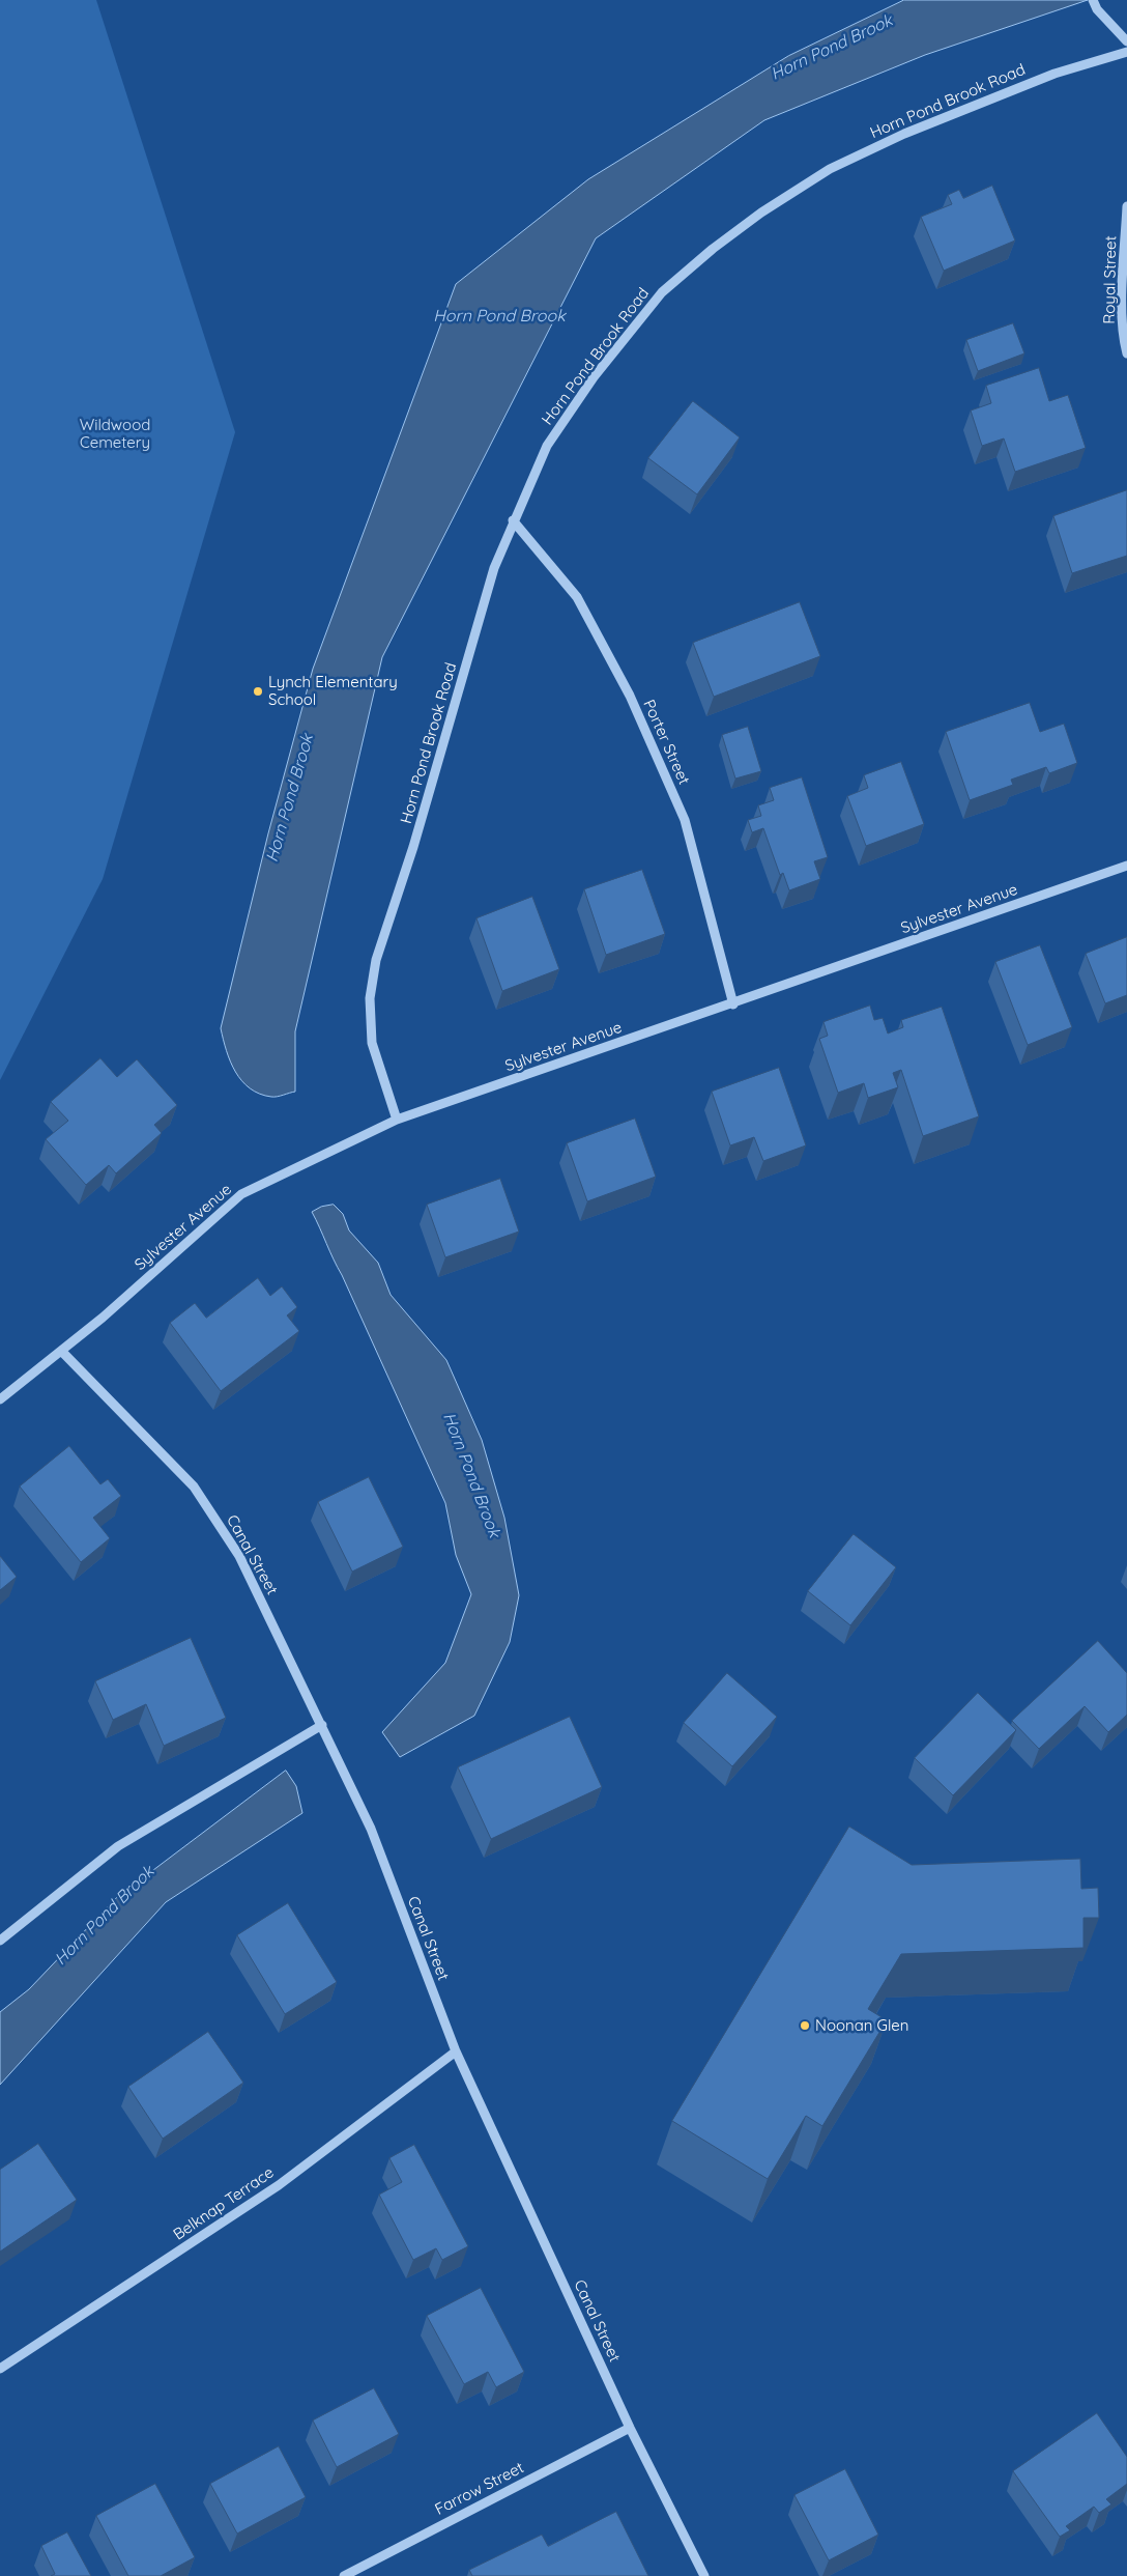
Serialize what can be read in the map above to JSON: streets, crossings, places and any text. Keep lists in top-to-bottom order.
{
  "streets": {
    "street": [
      "Horn Pond Brook Road",
      "Royal Street",
      "Porter Street",
      "Sylvester Avenue",
      "Canal Street",
      "Belknap Terrace",
      "Farrow Street"
    ]
  },
  "crossings": [
    ["Horn Pond Brook Road", "Porter Street"],
    ["Horn Pond Brook Road", "Sylvester Avenue"],
    ["Porter Street", "Sylvester Avenue"],
    ["Sylvester Avenue", "Canal Street"],
    ["Canal Street", "Belknap Terrace"],
    ["Canal Street", "Farrow Street"]
  ],
  "water": ["Horn Pond Brook"],
  "parks": ["Wildwood Cemetery"],
  "places": ["Lynch Elementary School", "Noonan Glen"]
}
